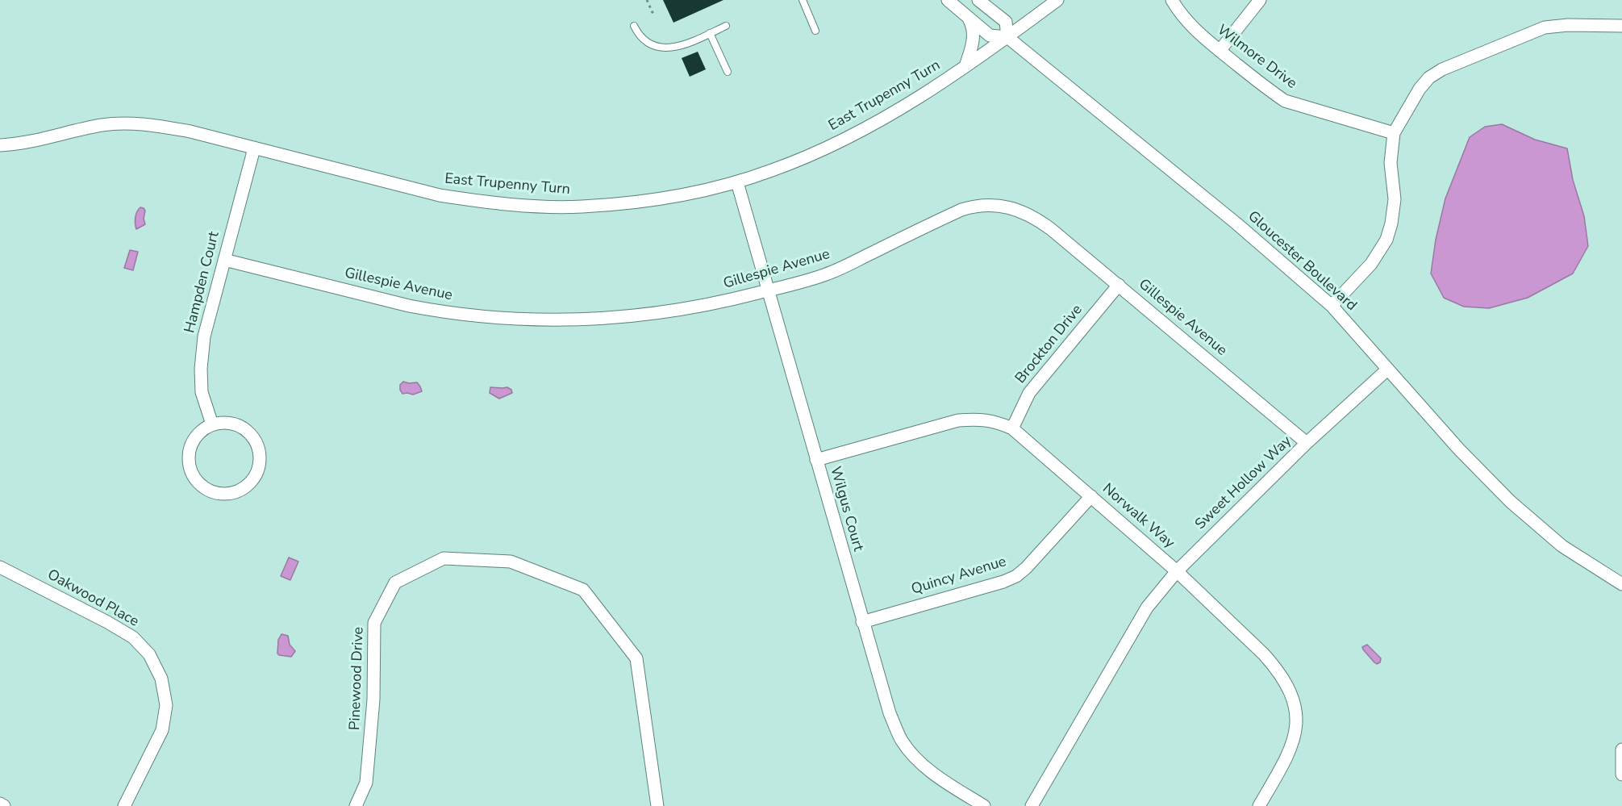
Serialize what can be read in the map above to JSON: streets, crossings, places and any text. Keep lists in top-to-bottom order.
{
  "streets": {
    "street": [
      "Wilmore Drive",
      "East Trupenny Turn",
      "Gloucester Boulevard",
      "Gillespie Avenue",
      "Hampden Court",
      "Brockton Drive",
      "Sweet Hollow Way",
      "Wilgus Court",
      "Norwalk Way",
      "Quincy Avenue",
      "Oakwood Place",
      "Pinewood Drive"
    ]
  },
  "crossings": [
    ["East Trupenny Turn", "Gloucester Boulevard"],
    ["East Trupenny Turn", "Hampden Court"],
    ["East Trupenny Turn", "Wilgus Court"],
    ["Gloucester Boulevard", "Sweet Hollow Way"],
    ["Gillespie Avenue", "Hampden Court"],
    ["Gillespie Avenue", "Brockton Drive"],
    ["Gillespie Avenue", "Sweet Hollow Way"],
    ["Gillespie Avenue", "Wilgus Court"],
    ["Brockton Drive", "Norwalk Way"],
    ["Sweet Hollow Way", "Norwalk Way"],
    ["Wilgus Court", "Norwalk Way"],
    ["Wilgus Court", "Quincy Avenue"],
    ["Norwalk Way", "Quincy Avenue"]
  ]
}
